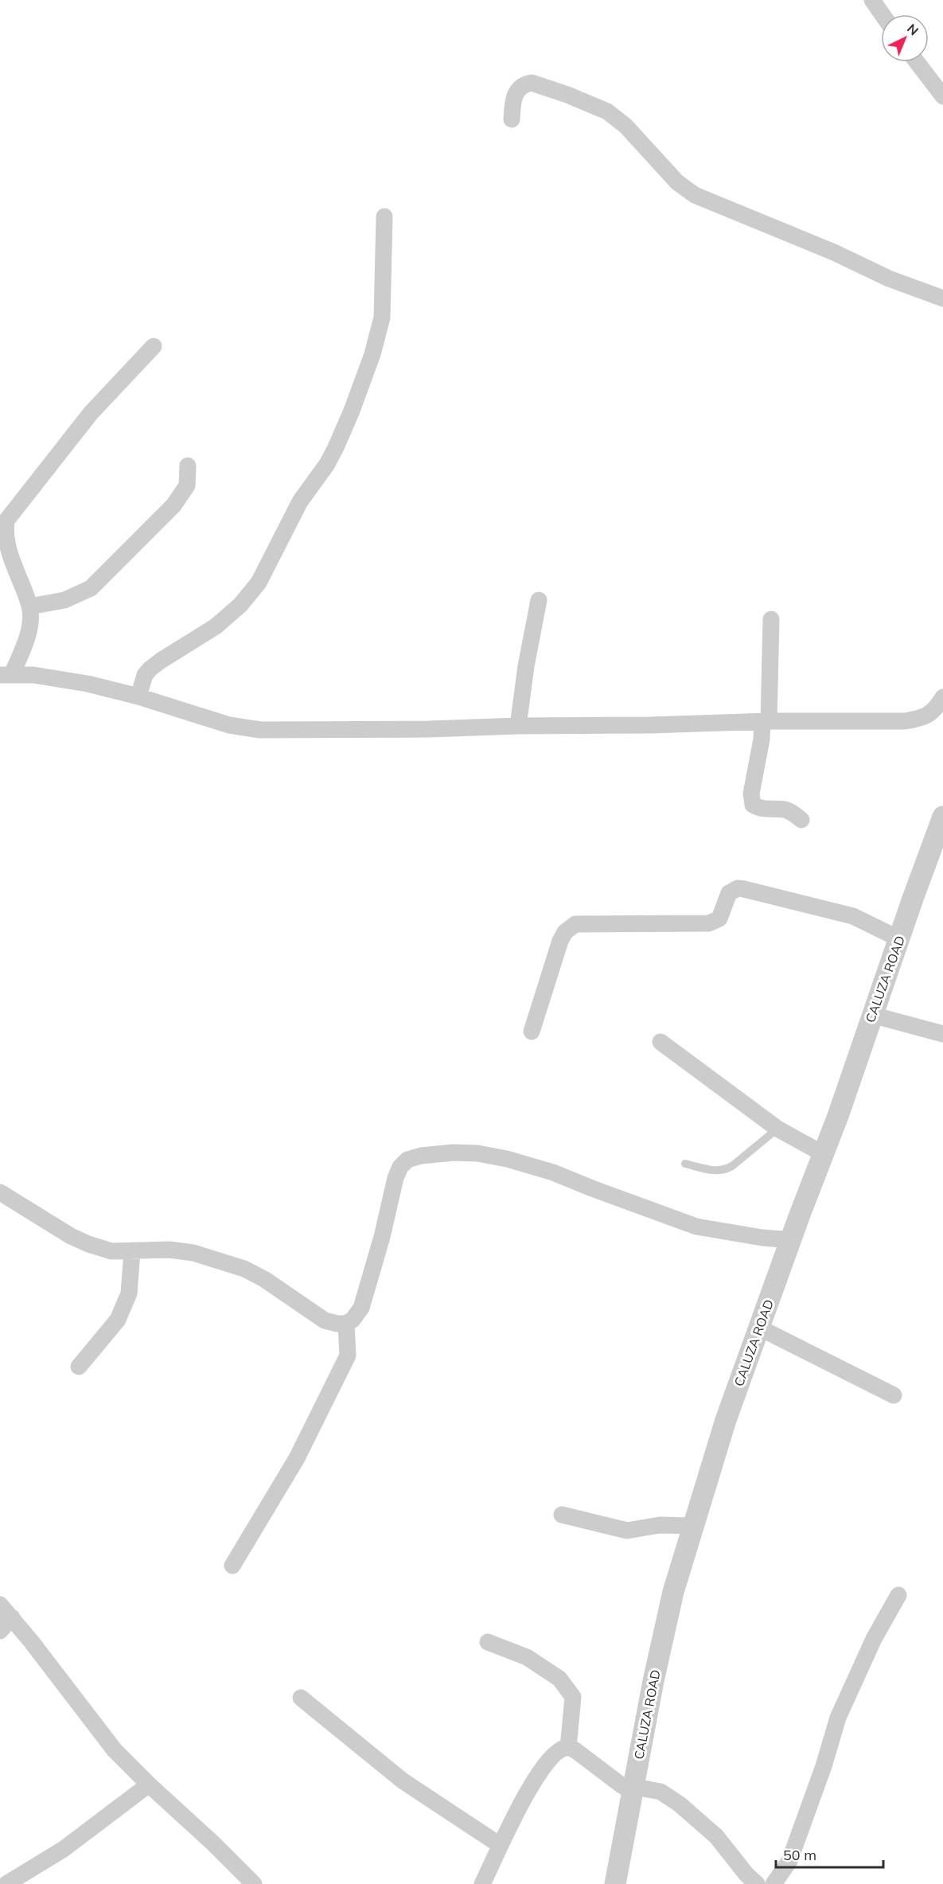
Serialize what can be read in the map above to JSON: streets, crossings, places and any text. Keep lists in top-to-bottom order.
{
  "streets": {
    "street": ["CALUZA ROAD"]
  },
  "scale_bar": "50 m",
  "north": "top right"
}
